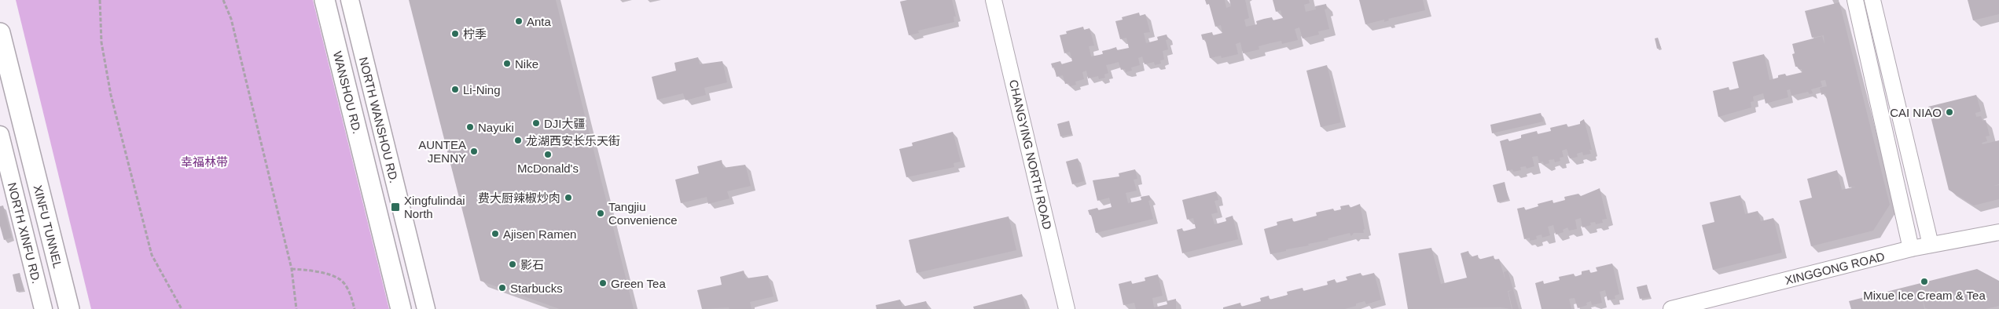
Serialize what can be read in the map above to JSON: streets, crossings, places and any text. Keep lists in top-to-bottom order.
{
  "streets": {
    "main road": [
      "WANSHOU RD.",
      "NORTH WANSHOU RD.",
      "XINFU TUNNEL",
      "NORTH XINFU RD."
    ],
    "street": ["CHANGYING NORTH ROAD", "XINGGONG ROAD"]
  },
  "parks": ["幸福林带"],
  "places": {
    "other": [
      "Anta",
      "柠季",
      "Nike",
      "Li-Ning",
      "CAI NIAO",
      "DJI大疆",
      "Nayuki",
      "龙湖西安长乐天街",
      "AUNTEA JENNY",
      "McDonald's",
      "费大厨辣椒炒肉",
      "Tangjiu Convenience",
      "Ajisen Ramen",
      "影石",
      "Mixue Ice Cream & Tea",
      "Green Tea",
      "Starbucks"
    ],
    "transit": ["Xingfulindai North"]
  }
}
